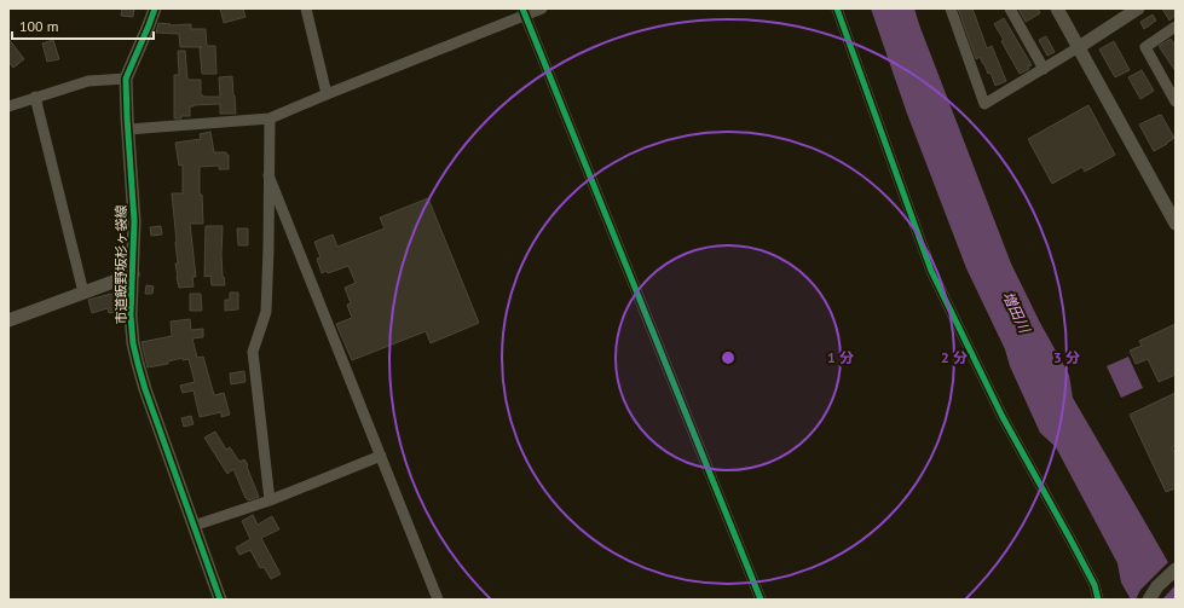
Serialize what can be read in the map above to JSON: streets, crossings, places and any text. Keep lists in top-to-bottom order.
{
  "streets": {
    "street": ["市道飯野坂杉ヶ袋線"]
  },
  "water": ["増田川"],
  "scale_bar": "100 m",
  "rings": ["1 分", "2 分", "3 分"]
}
